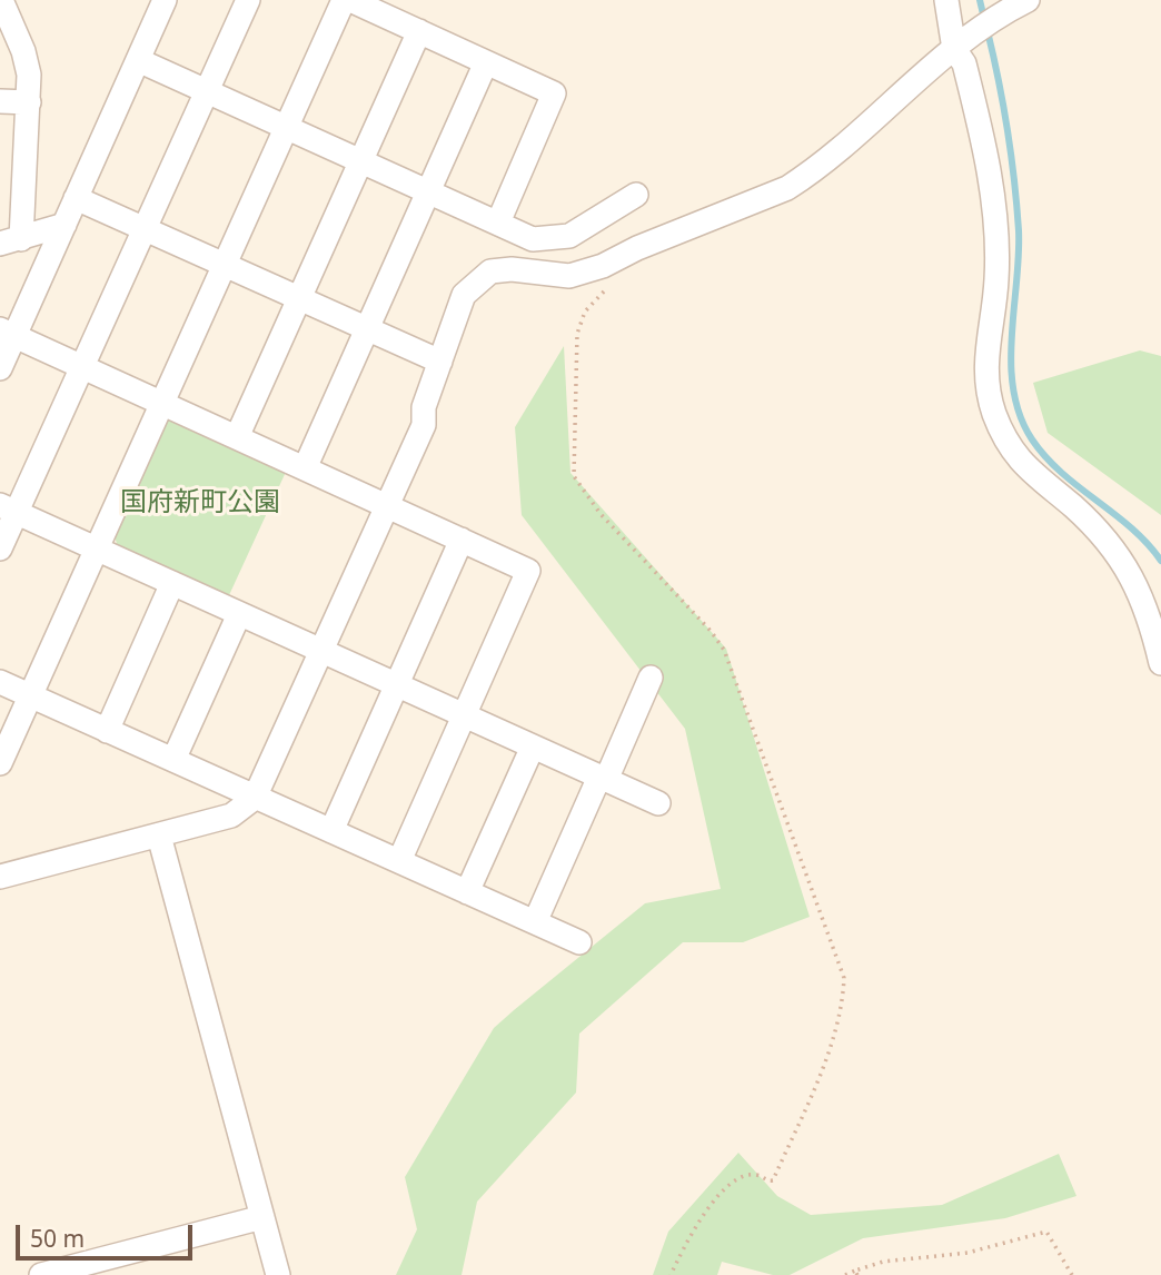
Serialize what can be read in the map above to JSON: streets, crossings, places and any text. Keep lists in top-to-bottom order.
{
  "parks": ["国府新町公園"],
  "scale_bar": "50 m"
}
